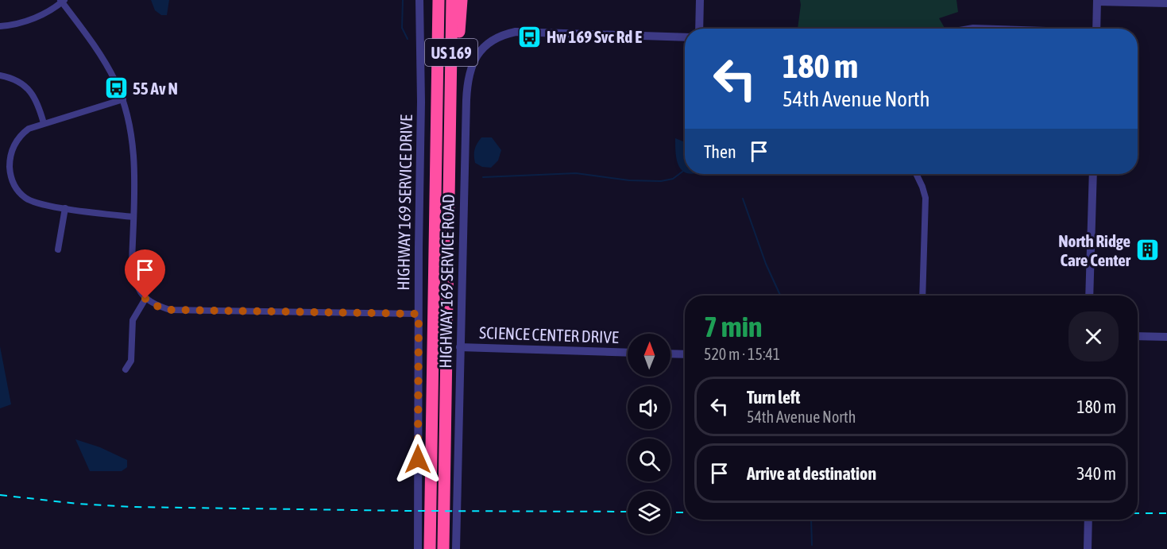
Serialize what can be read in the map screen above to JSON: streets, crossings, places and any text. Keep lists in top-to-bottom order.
{
  "streets": {
    "highway": ["US 169"],
    "street": ["HIGHWAY 169 SERVICE DRIVE", "HIGHWAY 169 SERVICE ROAD", "SCIENCE CENTER DRIVE"]
  },
  "crossings": [
    ["HIGHWAY 169 SERVICE ROAD", "SCIENCE CENTER DRIVE"]
  ],
  "places": {
    "bus stop": ["Hw 169 Svc Rd E", "55 Av N"],
    "building": ["North Ridge Care Center"]
  },
  "north": "top",
  "page": {
    "turn": ["180 m", "54th Avenue North"],
    "then": "Then",
    "heading": ["7 min", "520 m · 15:41"],
    "list": [
      {
        "name": "Turn left",
        "note": "54th Avenue North",
        "value": "180 m"
      },
      {
        "name": "Arrive at destination",
        "value": "340 m"
      }
    ]
  }
}
